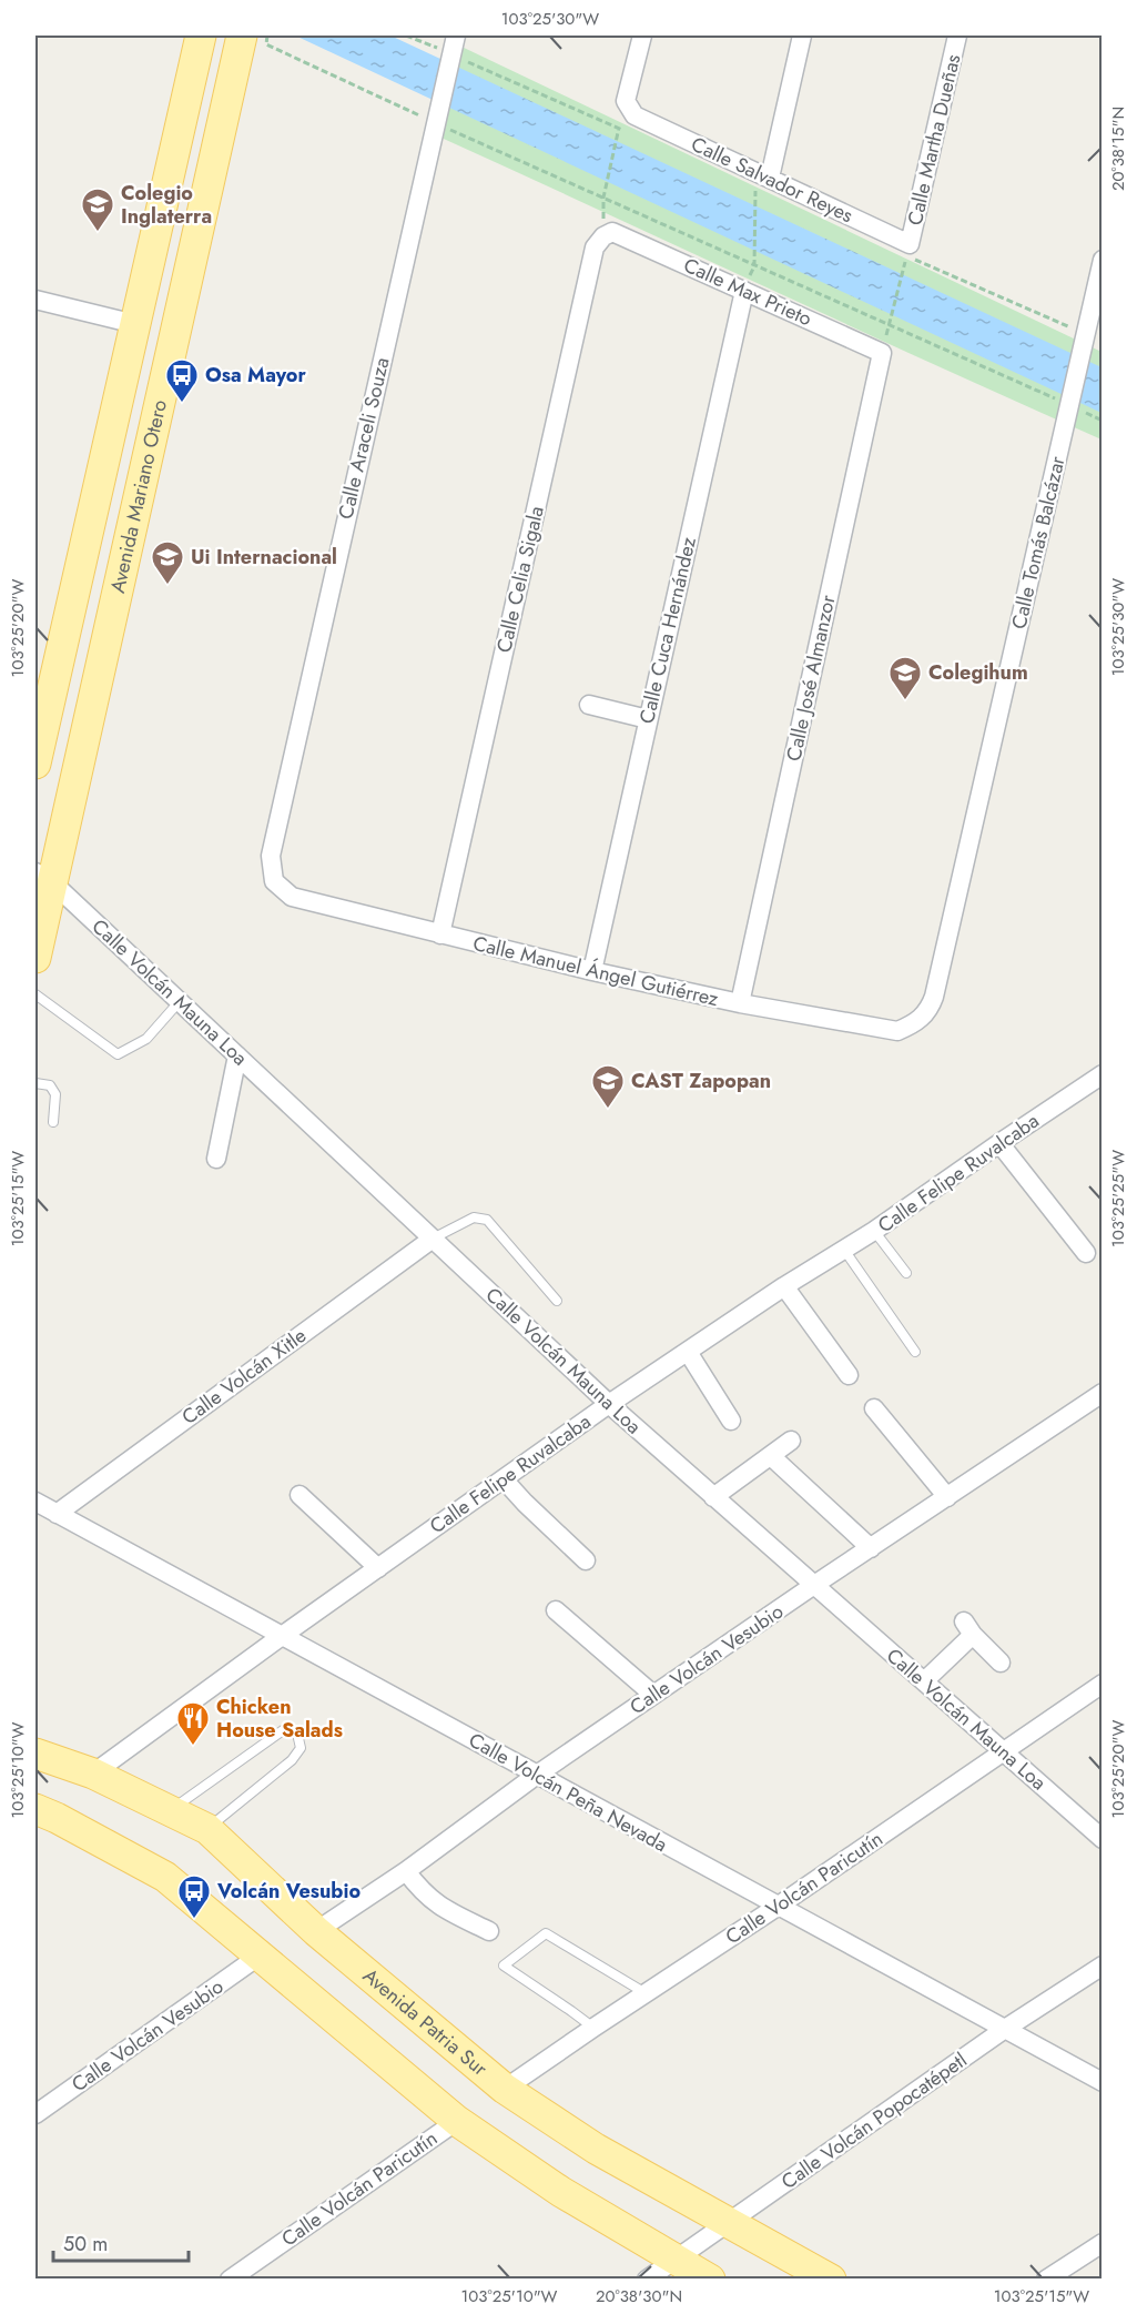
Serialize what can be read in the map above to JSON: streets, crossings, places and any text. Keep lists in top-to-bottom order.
{
  "streets": {
    "main road": ["Avenida Mariano Otero", "Avenida Patria Sur"],
    "street": [
      "Calle Martha Dueñas",
      "Calle Salvador Reyes",
      "Calle Max Prieto",
      "Calle Araceli Souza",
      "Calle Tomás Balcázar",
      "Calle Celia Sigala",
      "Calle Cuca Hernández",
      "Calle José Almanzor",
      "Calle Manuel Ángel Gutiérrez",
      "Calle Volcán Mauna Loa",
      "Calle Felipe Ruvalcaba",
      "Calle Volcán Xitle",
      "Calle Volcán Vesubio",
      "Calle Volcán Peña Nevada",
      "Calle Volcán Paricutín",
      "Calle Volcán Popocatépetl"
    ]
  },
  "crossings": [
    ["Calle Martha Dueñas", "Calle Salvador Reyes"],
    ["Calle Max Prieto", "Calle Celia Sigala"],
    ["Calle Max Prieto", "Calle Cuca Hernández"],
    ["Calle Max Prieto", "Calle José Almanzor"],
    ["Calle Araceli Souza", "Calle Manuel Ángel Gutiérrez"],
    ["Avenida Mariano Otero", "Calle Volcán Mauna Loa"],
    ["Calle Tomás Balcázar", "Calle Manuel Ángel Gutiérrez"],
    ["Calle Celia Sigala", "Calle Manuel Ángel Gutiérrez"],
    ["Calle Cuca Hernández", "Calle Manuel Ángel Gutiérrez"],
    ["Calle José Almanzor", "Calle Manuel Ángel Gutiérrez"],
    ["Calle Volcán Mauna Loa", "Calle Felipe Ruvalcaba"],
    ["Calle Volcán Mauna Loa", "Calle Volcán Xitle"],
    ["Calle Volcán Mauna Loa", "Calle Volcán Vesubio"],
    ["Calle Volcán Mauna Loa", "Calle Volcán Paricutín"],
    ["Calle Felipe Ruvalcaba", "Calle Volcán Peña Nevada"],
    ["Calle Felipe Ruvalcaba", "Avenida Patria Sur"],
    ["Calle Volcán Xitle", "Calle Volcán Peña Nevada"],
    ["Calle Volcán Vesubio", "Calle Volcán Peña Nevada"],
    ["Calle Volcán Vesubio", "Avenida Patria Sur"],
    ["Calle Volcán Peña Nevada", "Calle Volcán Paricutín"],
    ["Calle Volcán Peña Nevada", "Calle Volcán Popocatépetl"],
    ["Calle Volcán Paricutín", "Avenida Patria Sur"],
    ["Avenida Patria Sur", "Calle Volcán Popocatépetl"]
  ],
  "places": {
    "school or university": [
      "Colegio Inglaterra",
      "Ui Internacional",
      "Colegihum",
      "CAST Zapopan"
    ],
    "bus stop": ["Osa Mayor", "Volcán Vesubio"],
    "restaurant": ["Chicken House Salads"]
  },
  "scale_bar": "50 m",
  "coordinates": [
    "103°25'30\"W",
    "20°38'15\"N",
    "103°25'20\"W",
    "103°25'25\"W",
    "103°25'15\"W",
    "103°25'10\"W",
    "20°38'30\"N"
  ]
}
